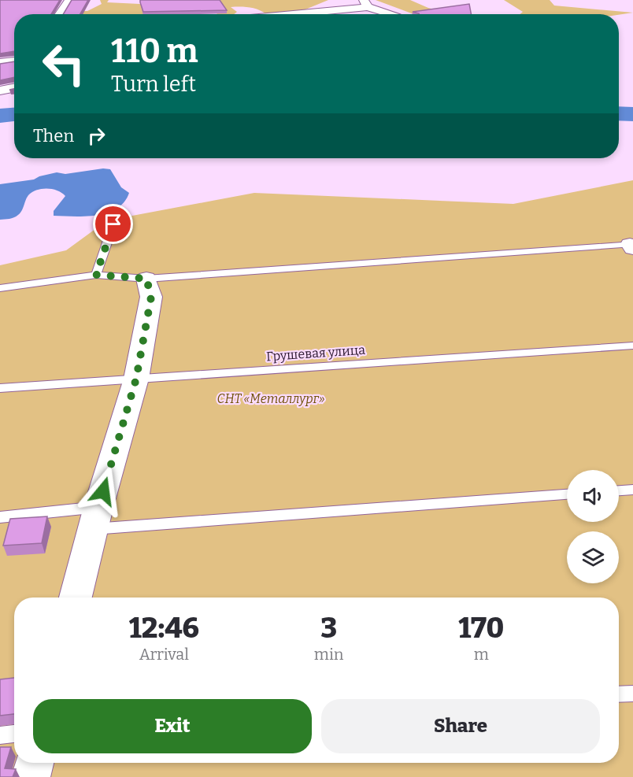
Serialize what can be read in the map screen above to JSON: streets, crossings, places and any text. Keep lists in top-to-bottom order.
{
  "streets": {
    "lane": ["Грушевая улица"]
  },
  "parks": ["СНТ «Металлург»"],
  "page": {
    "turn": ["110 m", "Turn left"],
    "then": "Then",
    "eta": [
      "12:46",
      "Arrival",
      "3",
      "min",
      "170",
      "m"
    ],
    "buttons": ["Exit", "Share"]
  }
}
